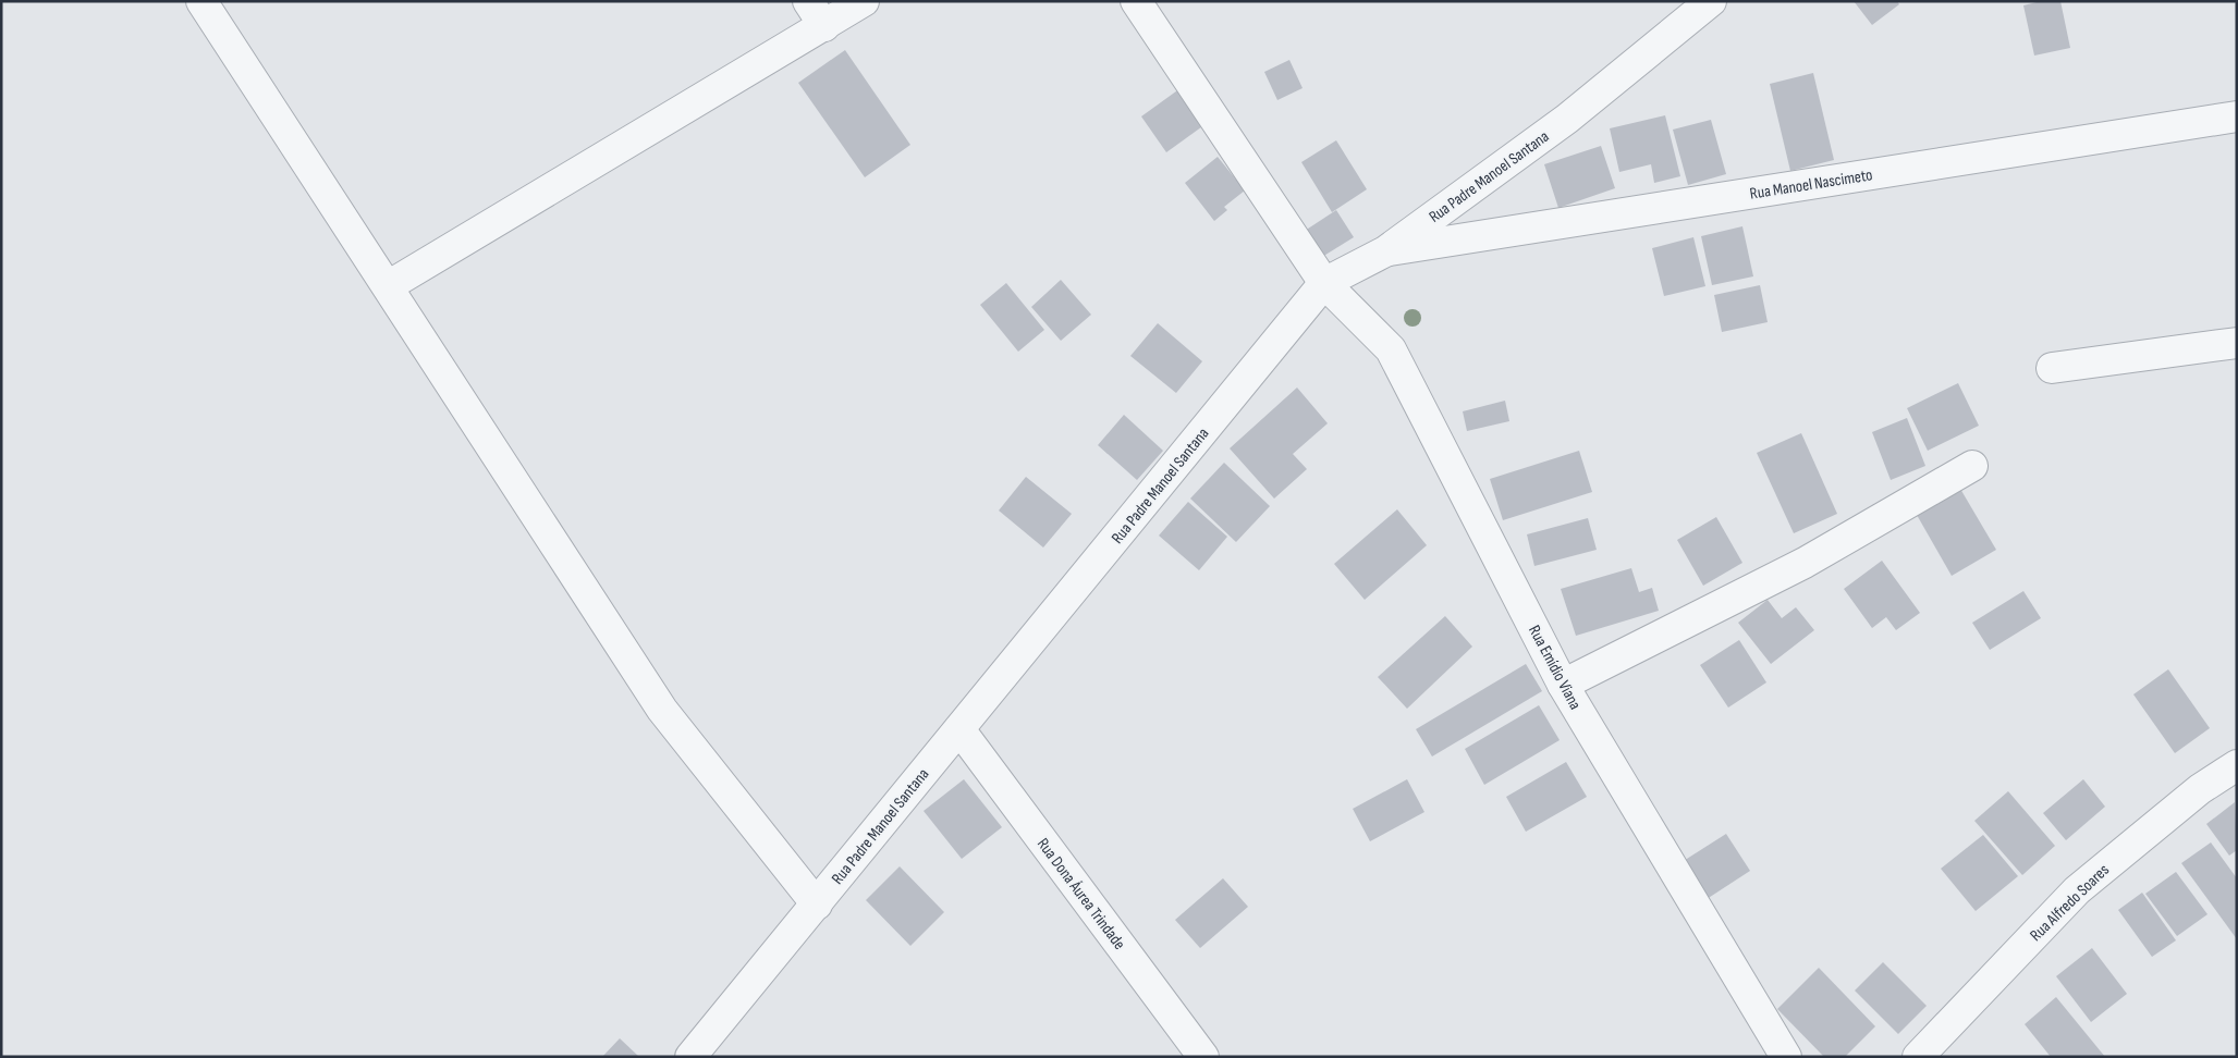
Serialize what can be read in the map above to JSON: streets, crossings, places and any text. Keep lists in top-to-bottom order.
{
  "streets": {
    "street": [
      "Rua Padre Manoel Santana",
      "Rua Manoel Nascimeto",
      "Rua Emídio Viana",
      "Rua Dona Áurea Trindade",
      "Rua Alfredo Soares"
    ]
  },
  "crossings": [
    ["Rua Padre Manoel Santana", "Rua Manoel Nascimeto"],
    ["Rua Padre Manoel Santana", "Rua Emídio Viana"],
    ["Rua Padre Manoel Santana", "Rua Dona Áurea Trindade"]
  ]
}
